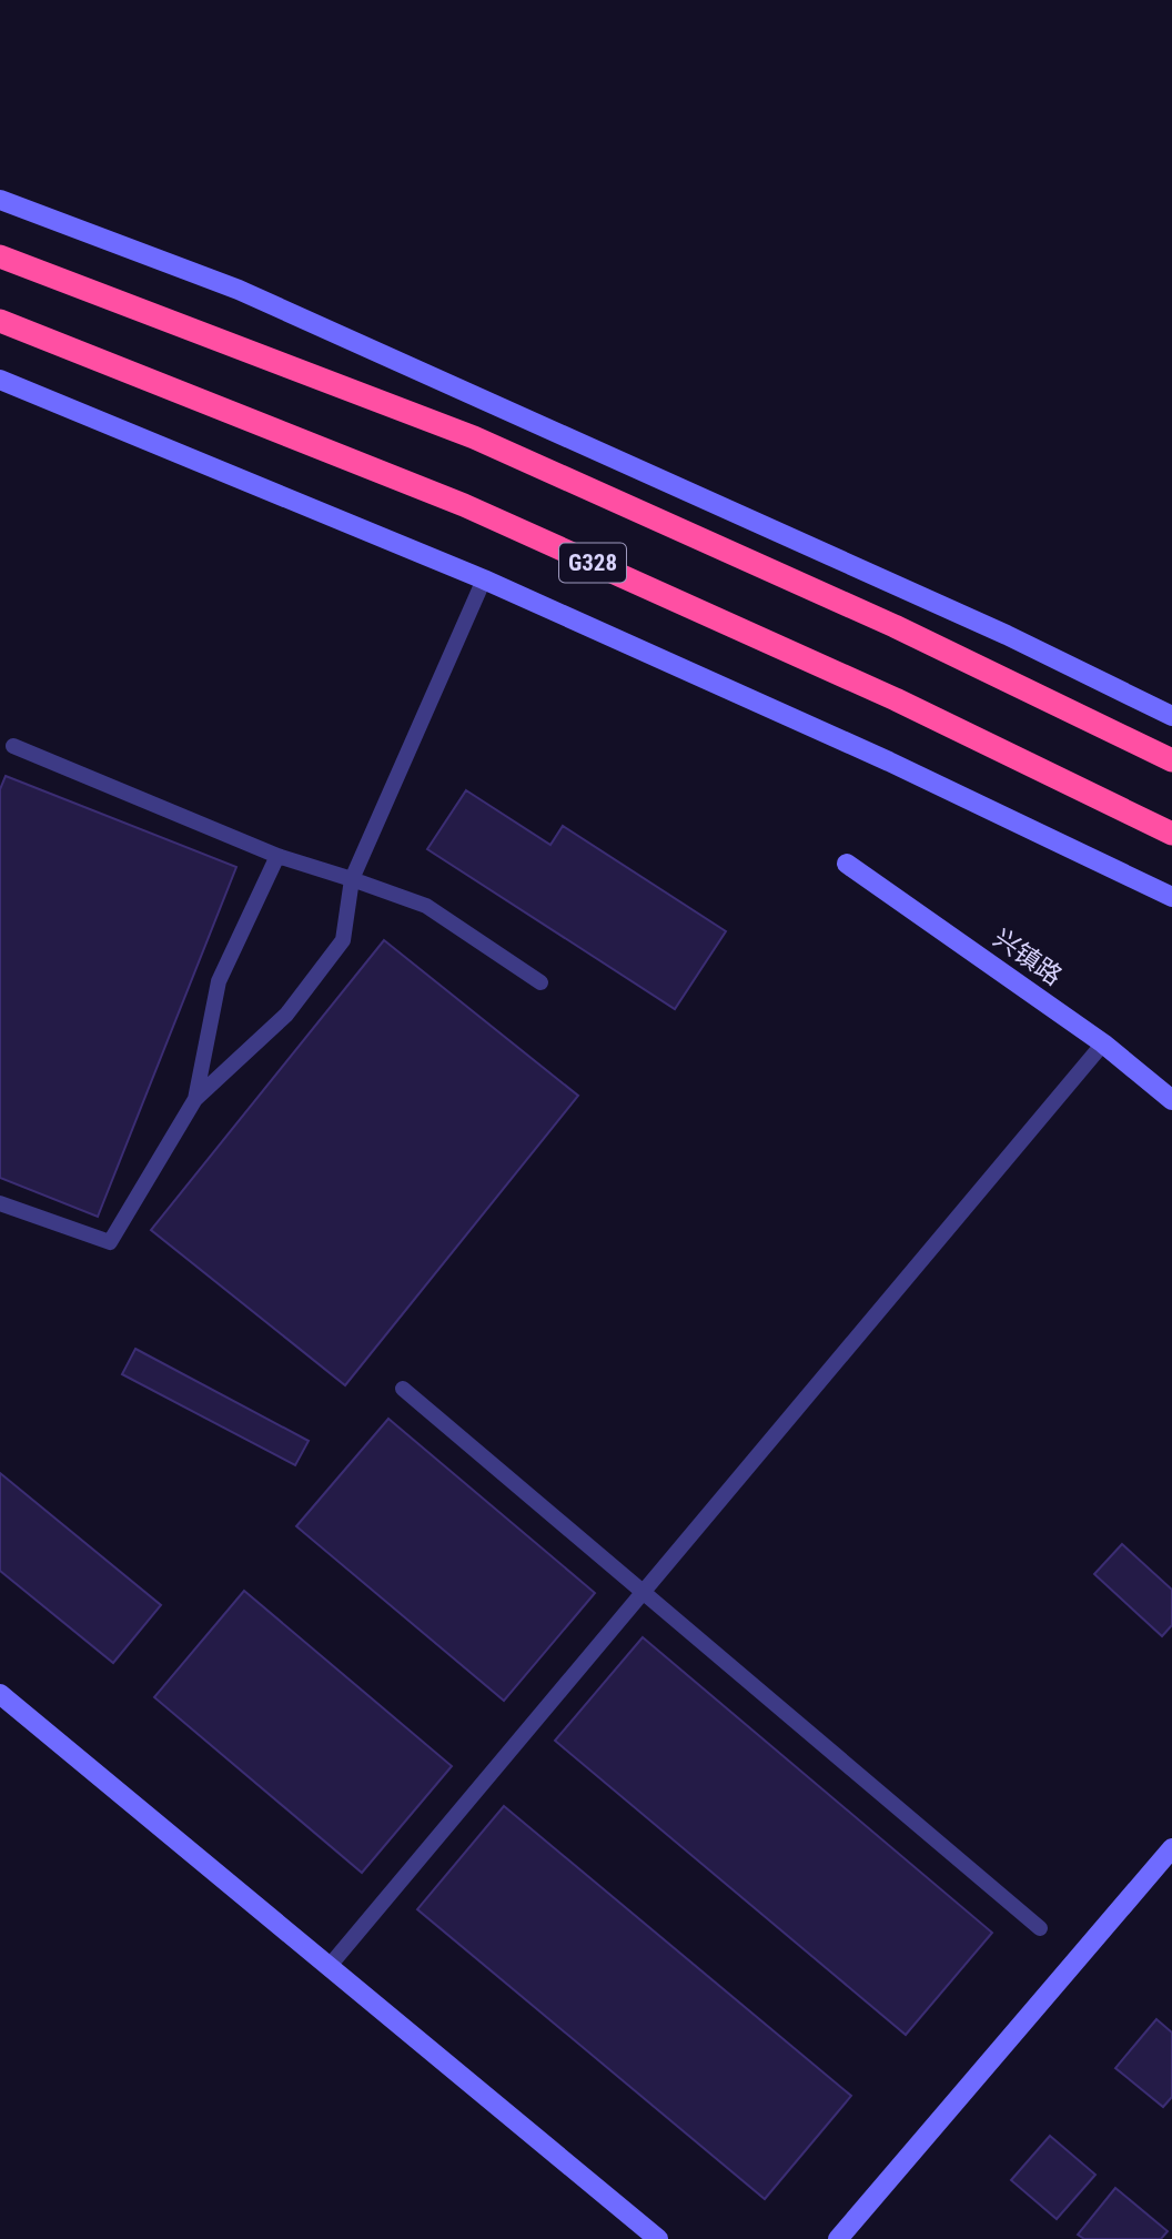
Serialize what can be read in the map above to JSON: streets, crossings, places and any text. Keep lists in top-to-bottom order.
{
  "streets": {
    "highway": ["G328"],
    "street": ["兴镇路"]
  }
}
